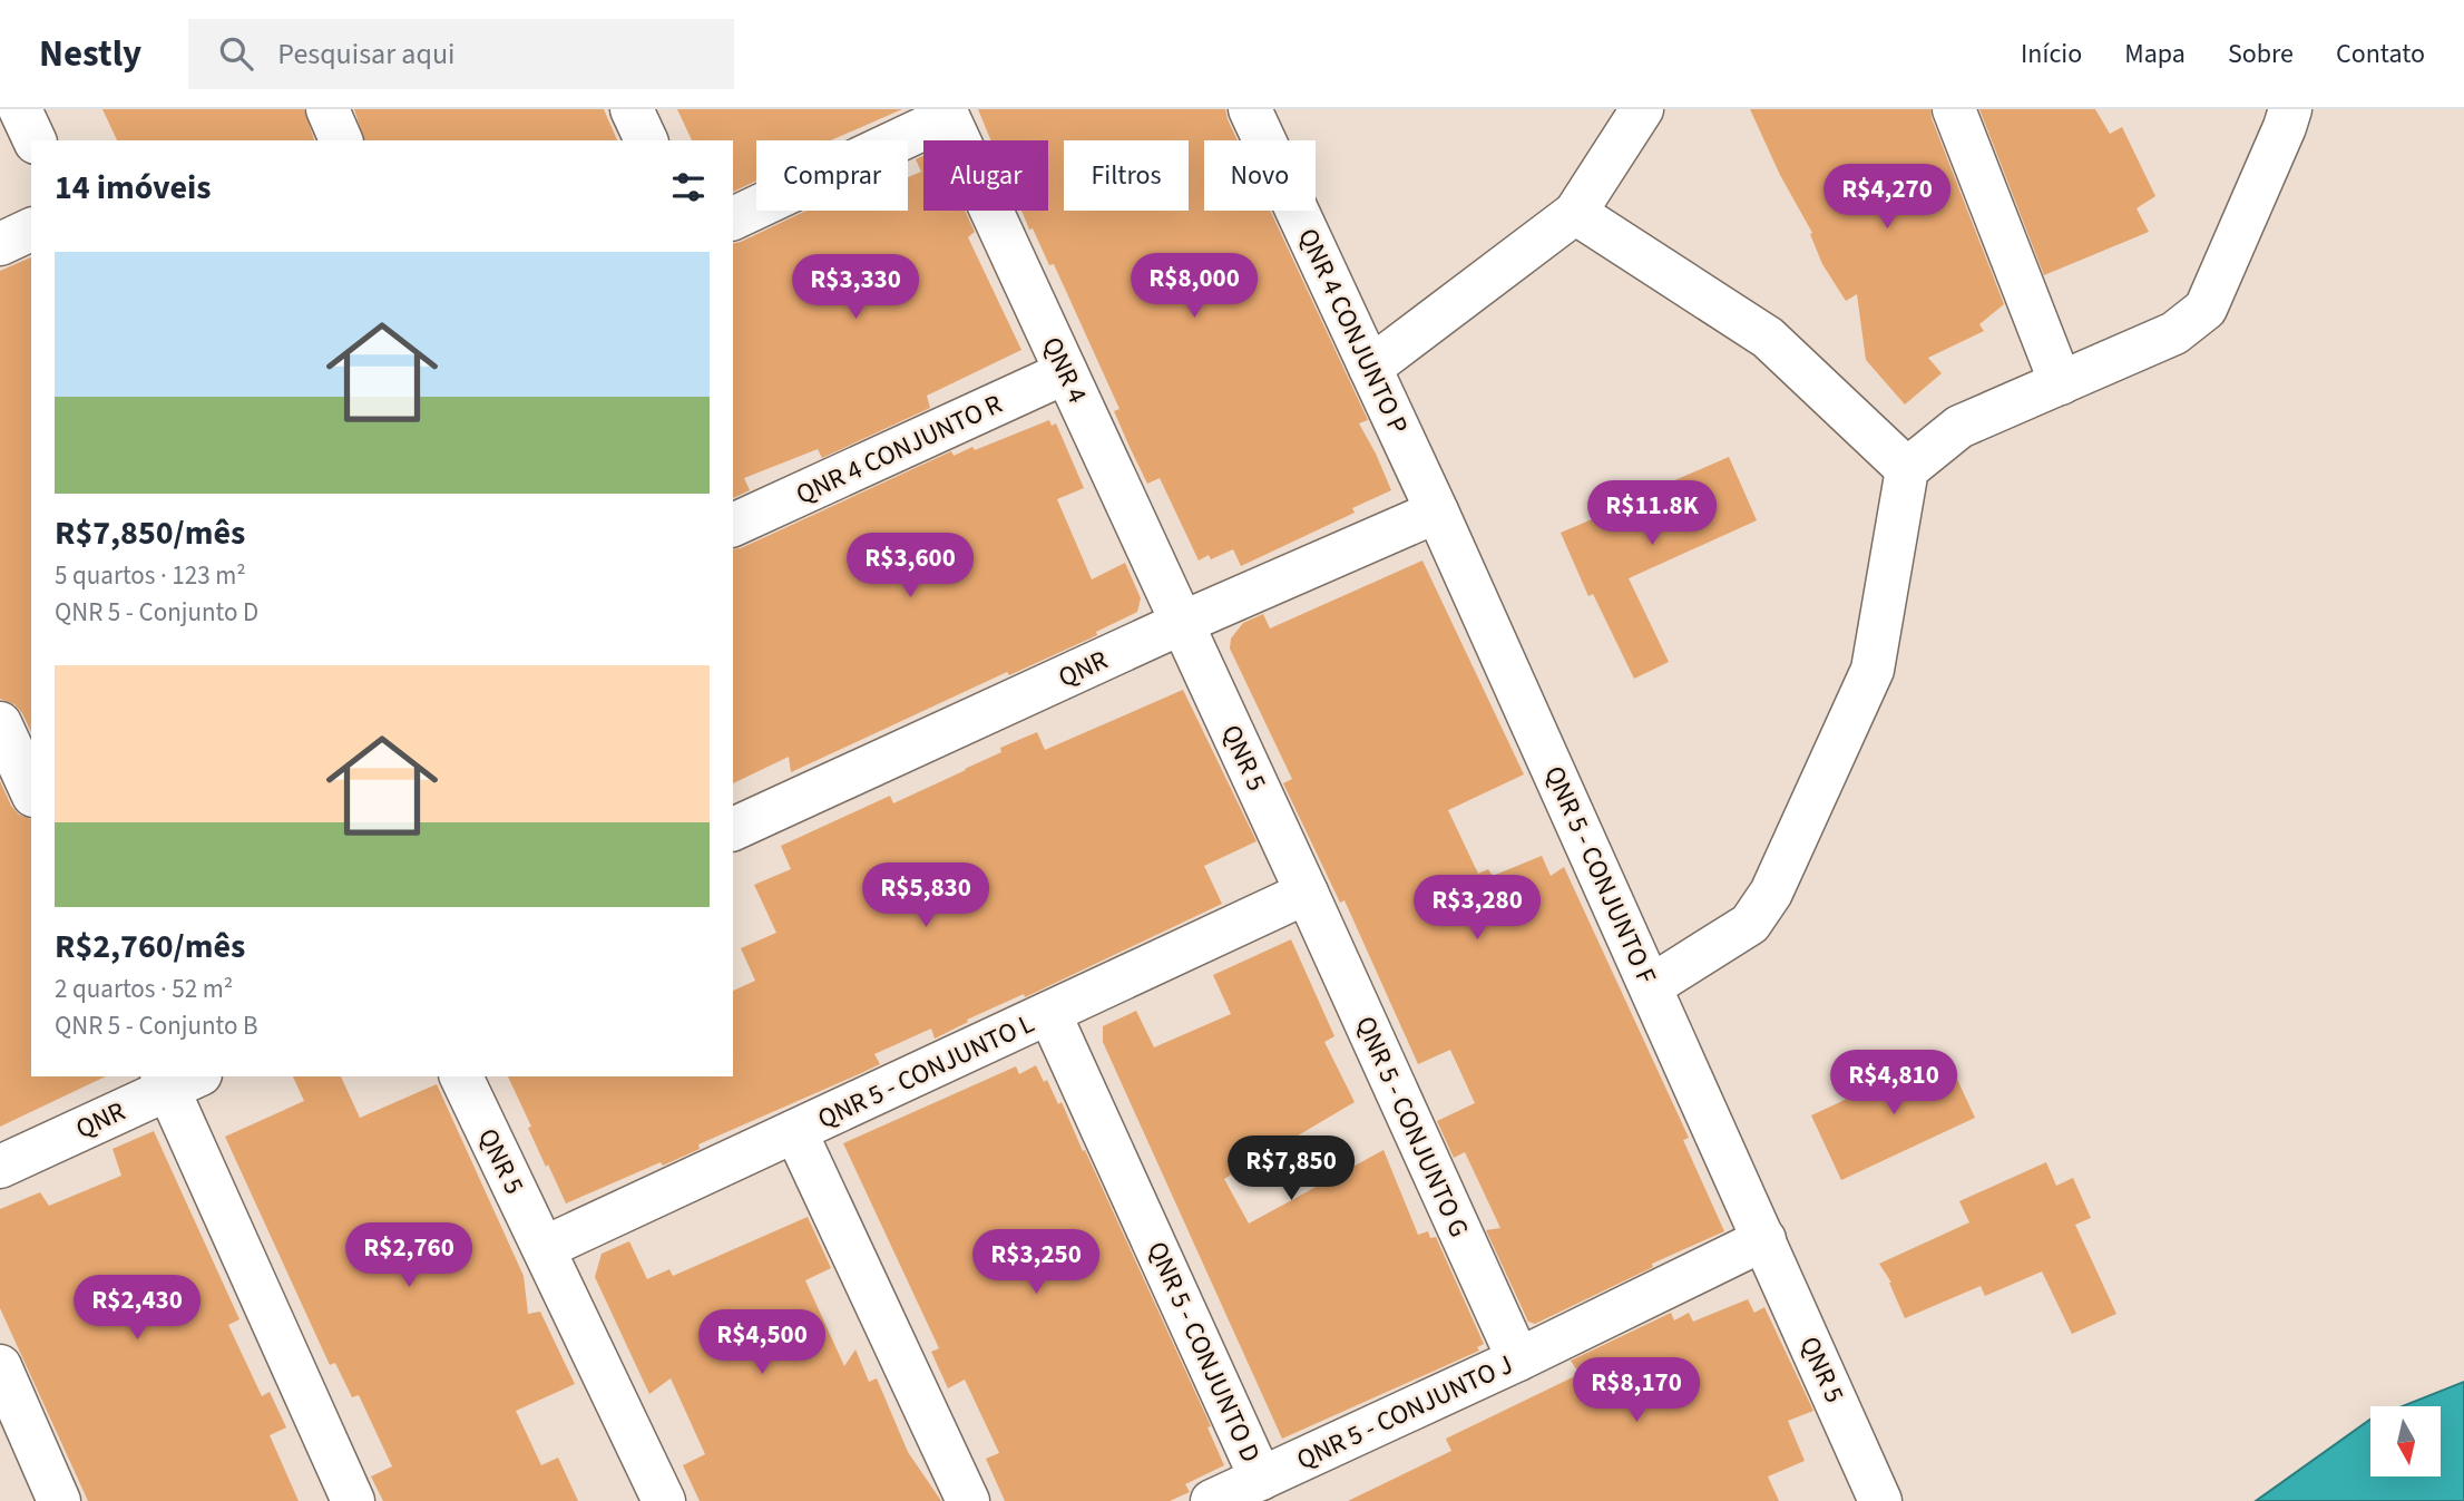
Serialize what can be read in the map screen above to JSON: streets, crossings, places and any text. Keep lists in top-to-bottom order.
{
  "streets": {
    "street": [
      "QNR 4 CONJUNTO P",
      "QNR 4",
      "QNR 4 CONJUNTO R",
      "QNR",
      "QNR 5",
      "QNR 5 - CONJUNTO F",
      "QNR 5 - CONJUNTO L",
      "QNR 5 - CONJUNTO G",
      "QNR 5 - CONJUNTO D",
      "QNR 5 - CONJUNTO J"
    ]
  },
  "crossings": [
    ["QNR 4 CONJUNTO P", "QNR"],
    ["QNR 4 CONJUNTO P", "QNR 5 - CONJUNTO F"],
    ["QNR 4", "QNR 4 CONJUNTO R"],
    ["QNR 4", "QNR"],
    ["QNR 4", "QNR 5"],
    ["QNR", "QNR 5"],
    ["QNR", "QNR 5 - CONJUNTO F"],
    ["QNR 5", "QNR 5 - CONJUNTO F"],
    ["QNR 5", "QNR 5 - CONJUNTO L"],
    ["QNR 5", "QNR 5 - CONJUNTO G"],
    ["QNR 5", "QNR 5 - CONJUNTO J"],
    ["QNR 5 - CONJUNTO F", "QNR 5 - CONJUNTO J"],
    ["QNR 5 - CONJUNTO L", "QNR 5 - CONJUNTO G"],
    ["QNR 5 - CONJUNTO L", "QNR 5 - CONJUNTO D"],
    ["QNR 5 - CONJUNTO G", "QNR 5 - CONJUNTO J"],
    ["QNR 5 - CONJUNTO D", "QNR 5 - CONJUNTO J"]
  ],
  "north": "bottom",
  "page": {
    "header": "Nestly",
    "search": "Pesquisar aqui",
    "nav": [
      "Início",
      "Mapa",
      "Sobre",
      "Contato"
    ],
    "chip": [
      "Comprar",
      "Alugar",
      "Filtros",
      "Novo"
    ],
    "heading": "14 imóveis",
    "price": [
      "R$4,270",
      "R$8,000",
      "R$3,330",
      "R$11.8K",
      "R$3,600",
      "R$5,830",
      "R$3,280",
      "R$4,810",
      "R$7,850",
      "R$2,760",
      "R$3,250",
      "R$2,430",
      "R$4,500",
      "R$8,170"
    ],
    "list": [
      {
        "name": "R$7,850/mês",
        "note": "5 quartos · 123 m² · QNR 5 - Conjunto D"
      },
      {
        "name": "R$2,760/mês",
        "note": "2 quartos · 52 m² · QNR 5 - Conjunto B"
      }
    ]
  }
}
